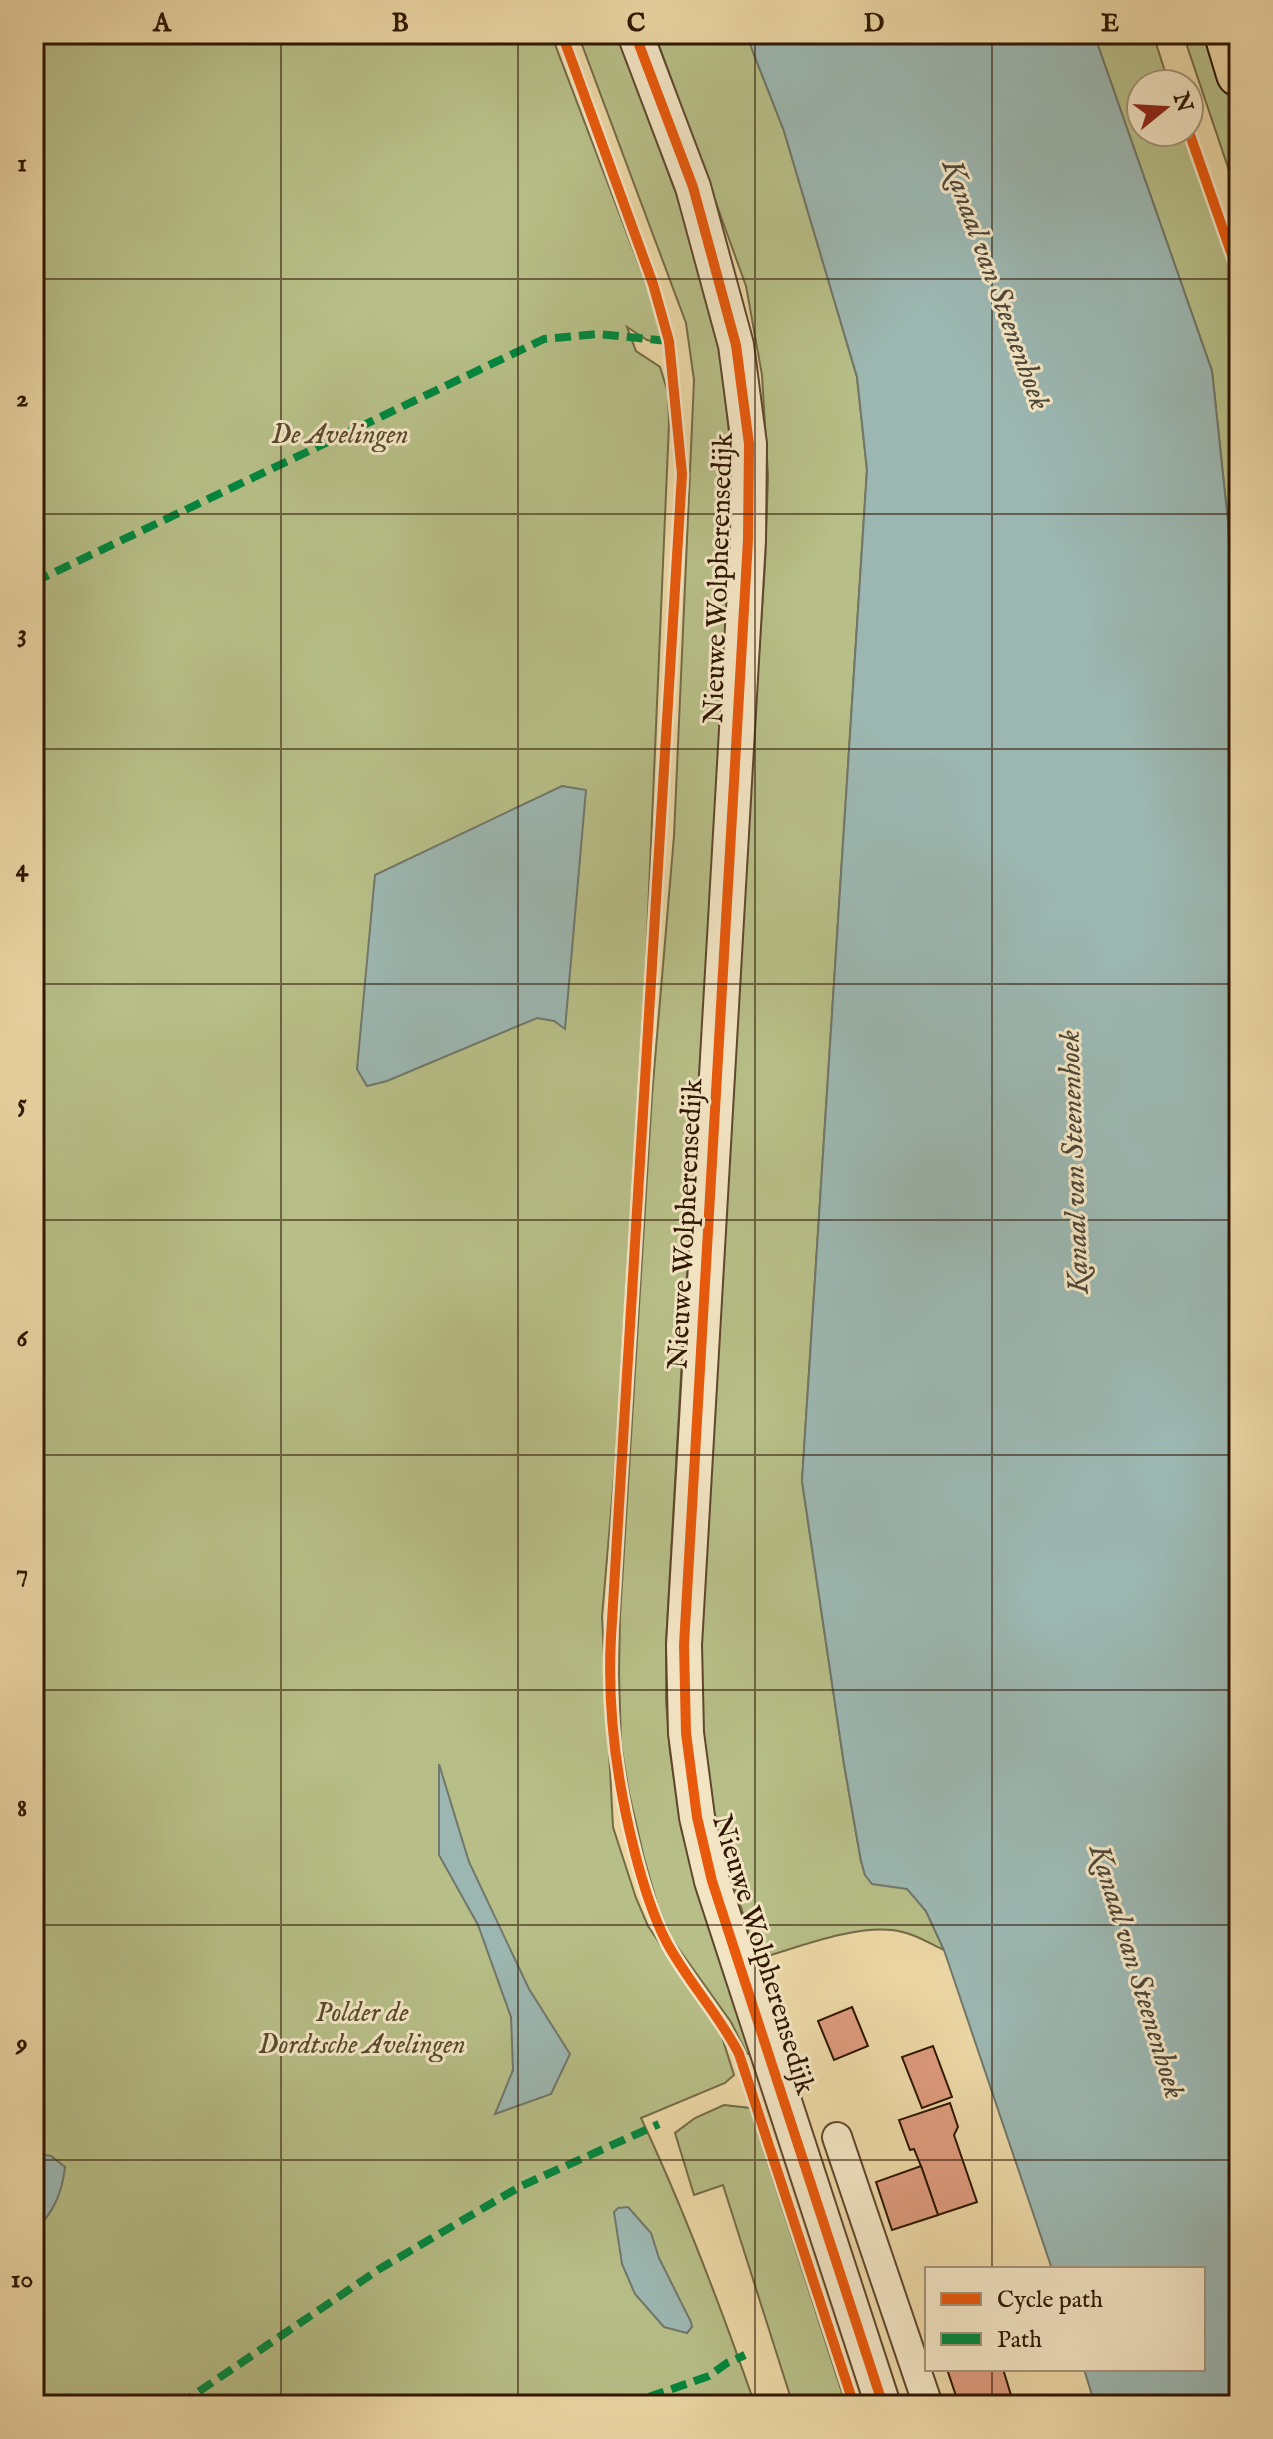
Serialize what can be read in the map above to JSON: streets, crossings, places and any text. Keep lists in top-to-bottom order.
{
  "streets": {
    "street": ["Nieuwe Wolpherensedijk"]
  },
  "water": ["Kanaal van Steenenhoek"],
  "parks": ["De Avelingen", "Polder de Dordtsche Avelingen"],
  "legend": ["Cycle path", "Path"],
  "north": "right",
  "grid": {
    "columns": [
      "A",
      "B",
      "C",
      "D",
      "E"
    ],
    "rows": [
      "1",
      "2",
      "3",
      "4",
      "5",
      "6",
      "7",
      "8",
      "9",
      "10"
    ]
  }
}
